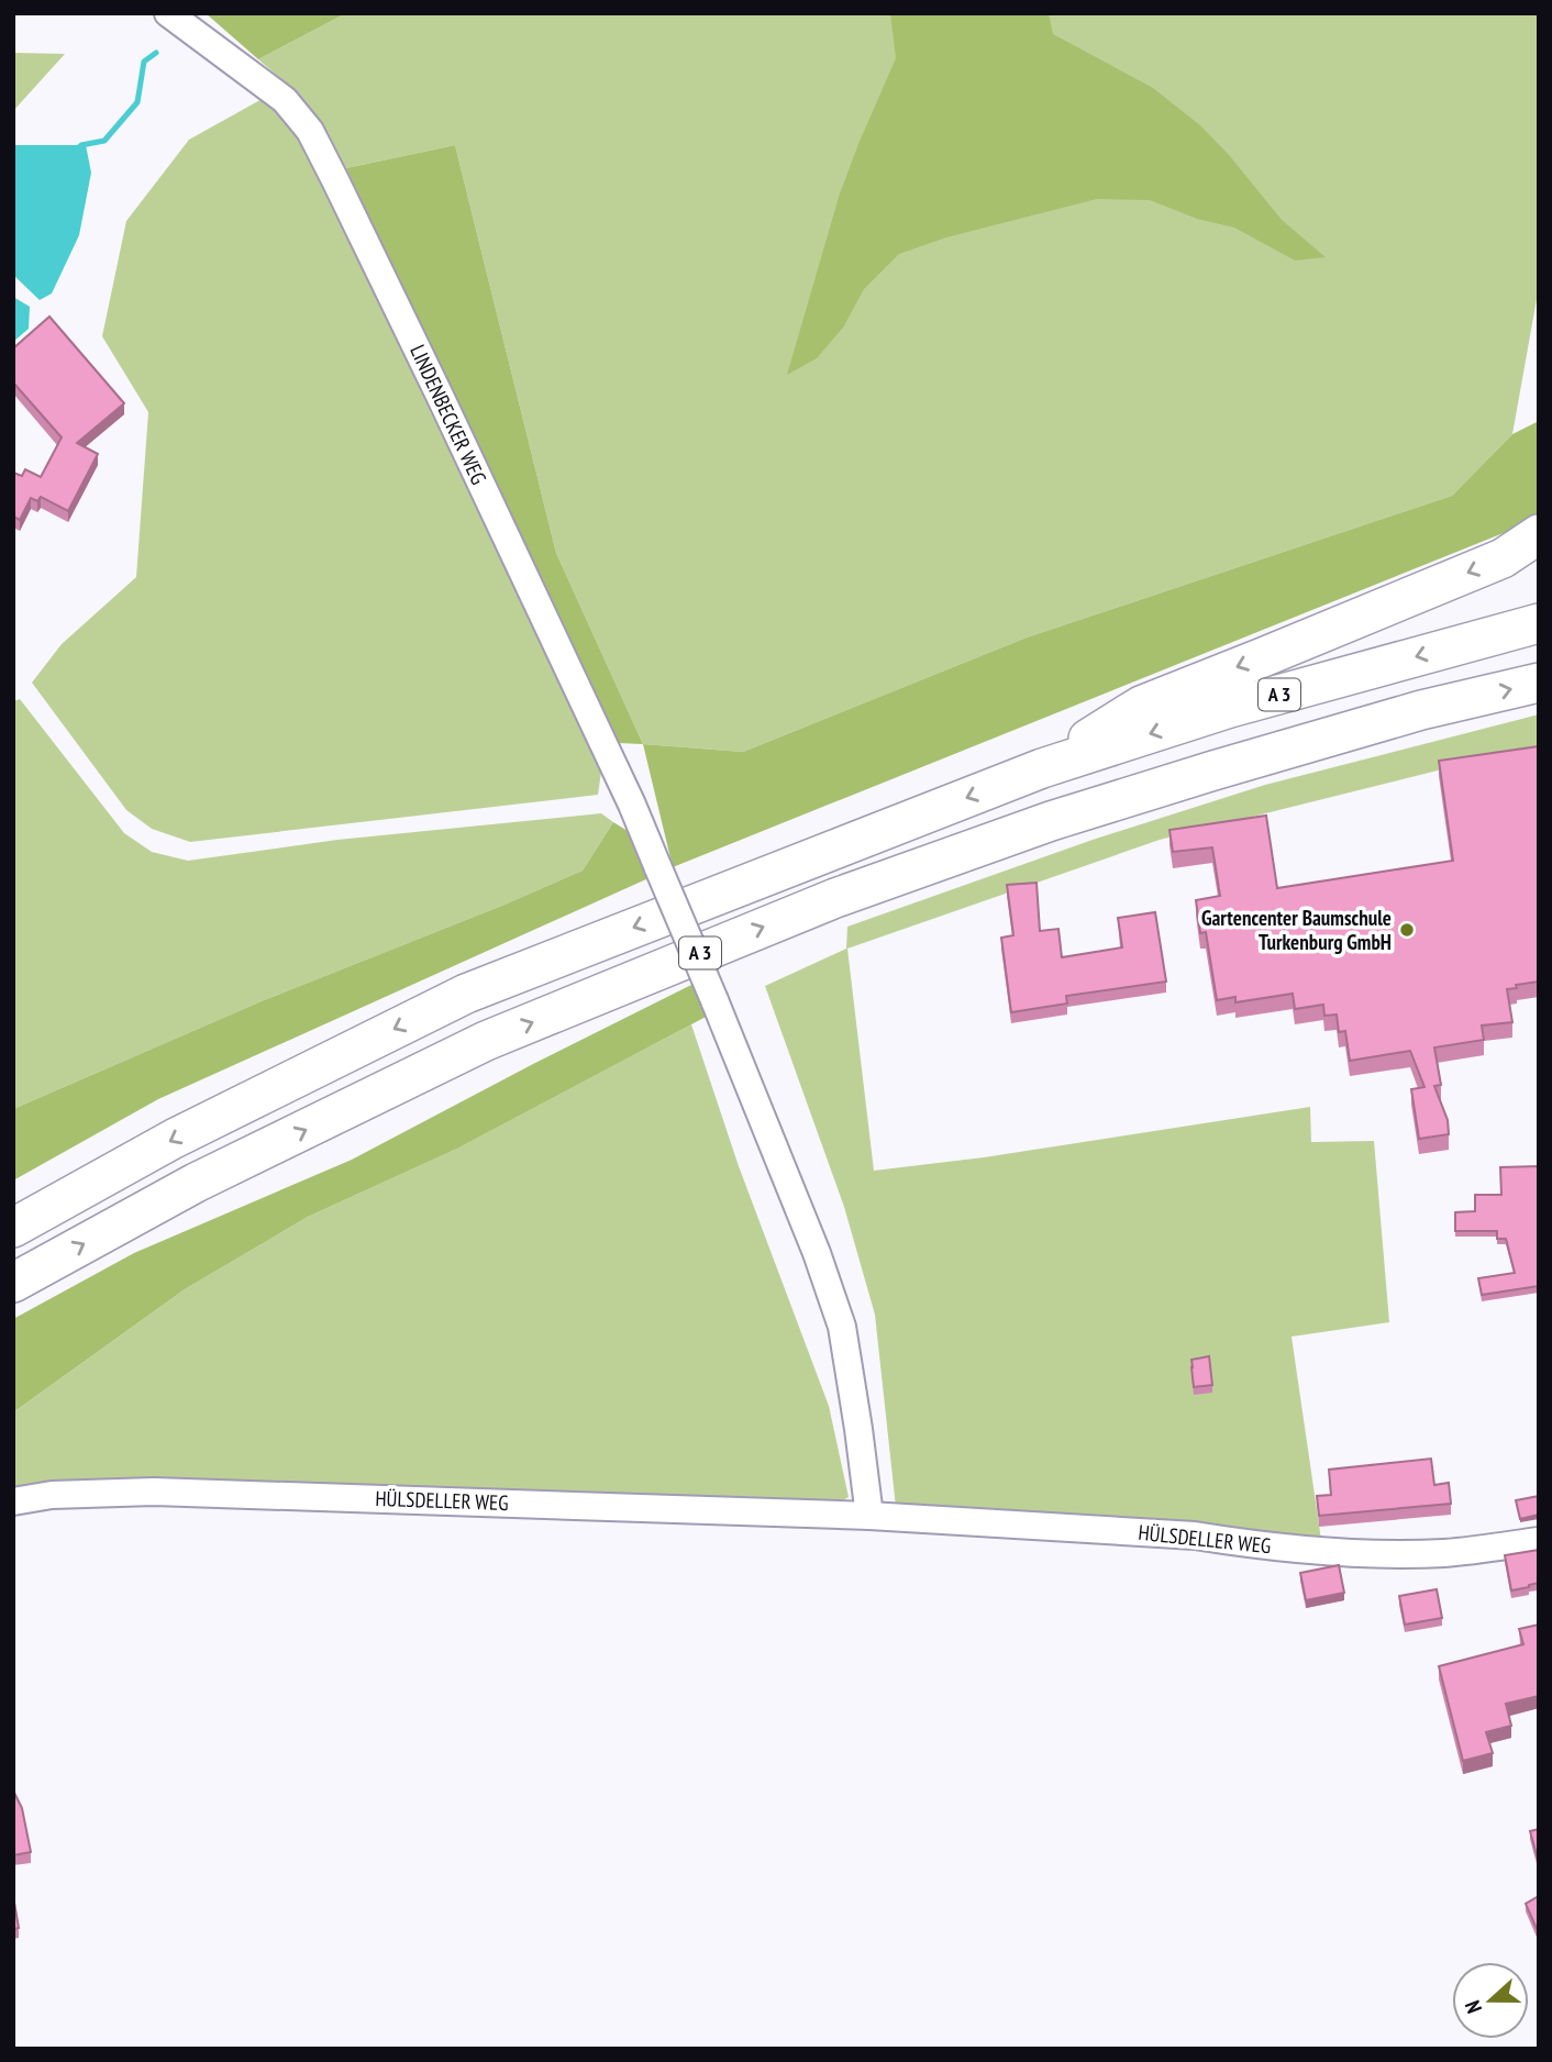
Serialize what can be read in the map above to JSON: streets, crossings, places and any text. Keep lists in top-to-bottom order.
{
  "streets": {
    "highway": ["A 3"],
    "street": ["LINDENBECKER WEG", "HÜLSDELLER WEG"]
  },
  "crossings": [
    ["LINDENBECKER WEG", "HÜLSDELLER WEG"]
  ],
  "places": ["Gartencenter Baumschule Turkenburg GmbH"],
  "north": "left"
}
